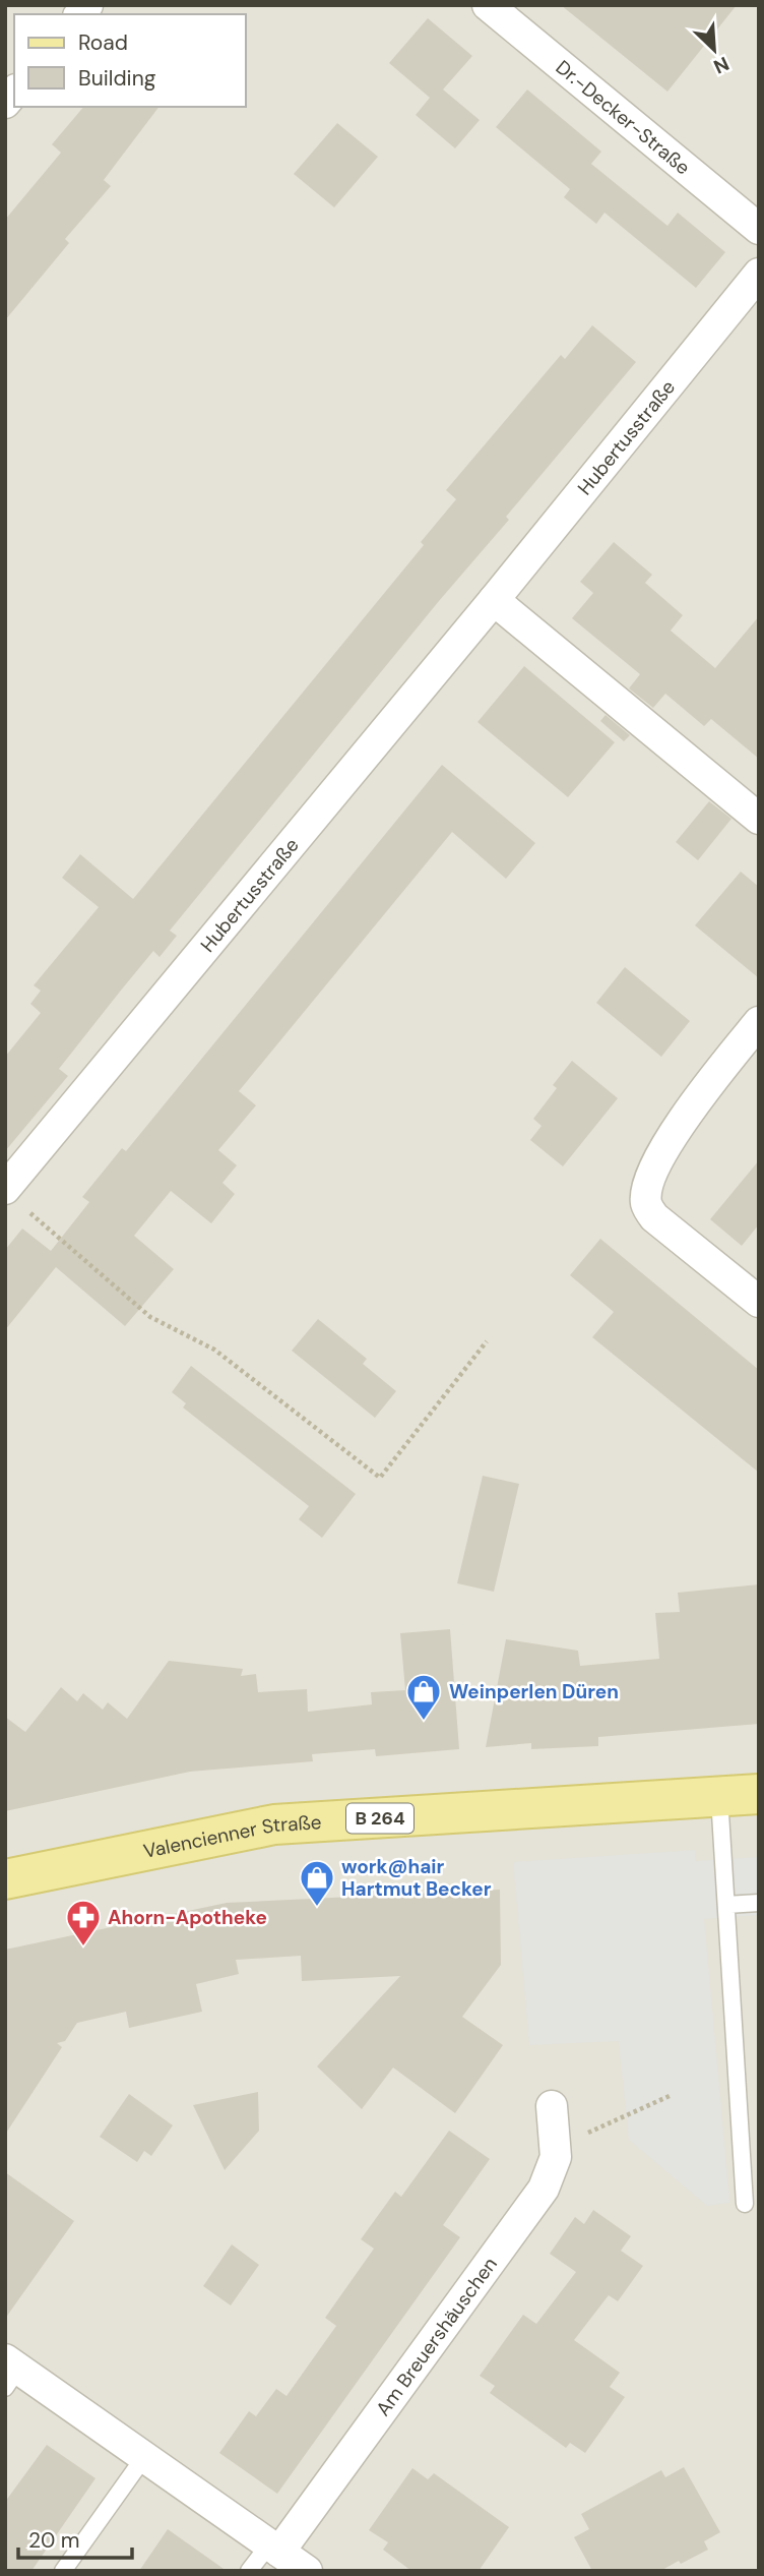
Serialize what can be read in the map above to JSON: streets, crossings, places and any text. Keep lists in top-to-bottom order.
{
  "streets": {
    "main road": ["B 264", "Valencienner Straße"],
    "street": ["Dr.-Decker-Straße", "Hubertusstraße", "Am Breuershäuschen"]
  },
  "places": {
    "shop": ["Weinperlen Düren", "work@hair Hartmut Becker"],
    "pharmacy": ["Ahorn-Apotheke"]
  },
  "legend": ["Road", "Building"],
  "scale_bar": "20 m",
  "north": "bottom right"
}
